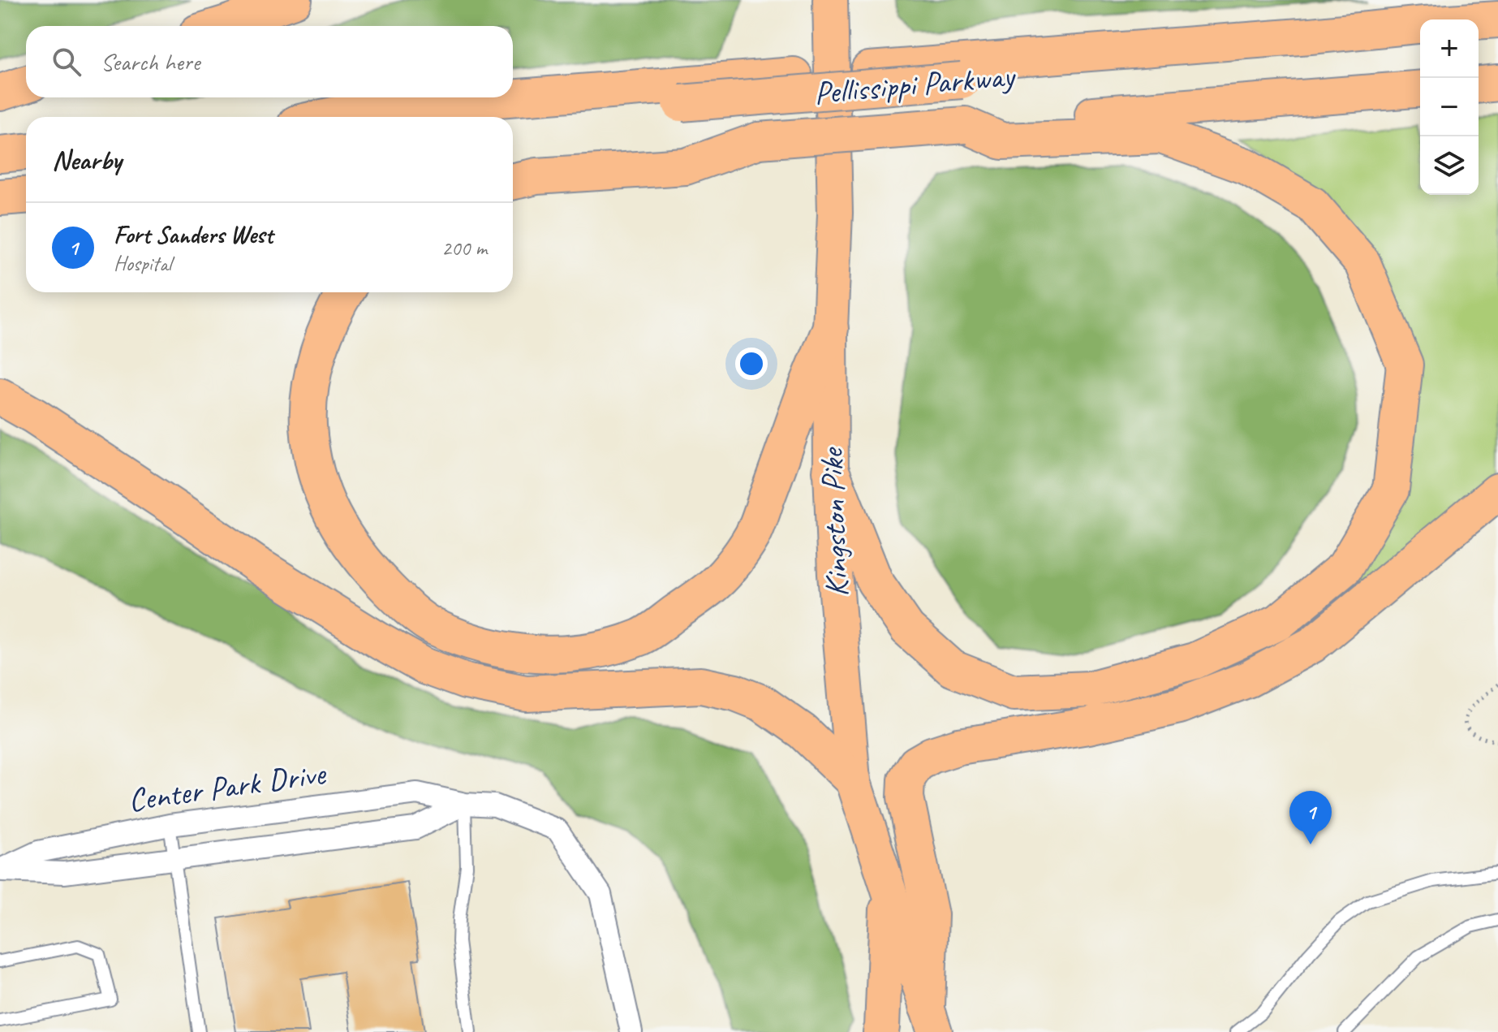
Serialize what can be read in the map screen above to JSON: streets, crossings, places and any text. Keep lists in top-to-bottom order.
{
  "streets": {
    "highway": ["Pellissippi Parkway"],
    "main road": ["Kingston Pike"],
    "street": ["Center Park Drive"]
  },
  "page": {
    "map_buttons": ["+", "−"],
    "search": "Search here",
    "heading": "Nearby",
    "list": [
      {
        "mark": "1",
        "name": "Fort Sanders West",
        "note": "Hospital",
        "value": "200 m"
      }
    ],
    "pins": "1"
  }
}
